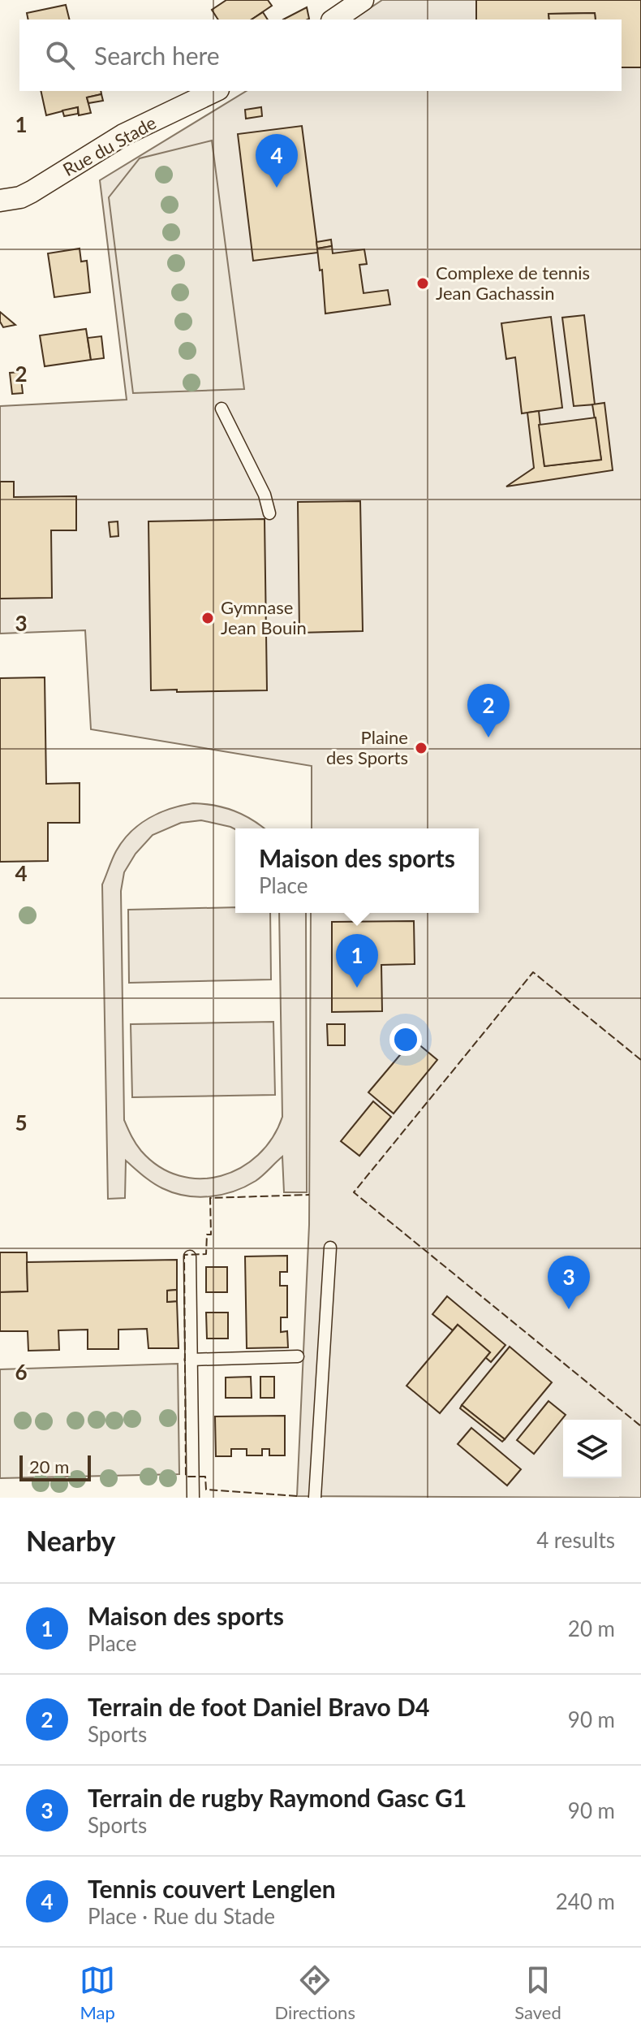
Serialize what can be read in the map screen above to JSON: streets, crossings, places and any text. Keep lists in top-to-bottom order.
{
  "streets": {
    "street": ["Rue du Stade"]
  },
  "places": ["Complexe de tennis Jean Gachassin", "Gymnase Jean Bouin", "Plaine des Sports"],
  "scale_bar": "20 m",
  "page": {
    "search": "Search here",
    "pins": [
      "4",
      "2",
      "1",
      "3"
    ],
    "popup": ["Maison des sports", "Place"],
    "scale": "20 m",
    "heading": ["Nearby", "4 results"],
    "list": [
      {
        "mark": "1",
        "name": "Maison des sports",
        "note": "Place",
        "value": "20 m"
      },
      {
        "mark": "2",
        "name": "Terrain de foot Daniel Bravo D4",
        "note": "Sports",
        "value": "90 m"
      },
      {
        "mark": "3",
        "name": "Terrain de rugby Raymond Gasc G1",
        "note": "Sports",
        "value": "90 m"
      },
      {
        "mark": "4",
        "name": "Tennis couvert Lenglen",
        "note": "Place · Rue du Stade",
        "value": "240 m"
      }
    ],
    "nav": ["Map", "Directions", "Saved"]
  },
  "grid": {
    "rows": [
      "1",
      "2",
      "3",
      "4",
      "5",
      "6"
    ]
  }
}
